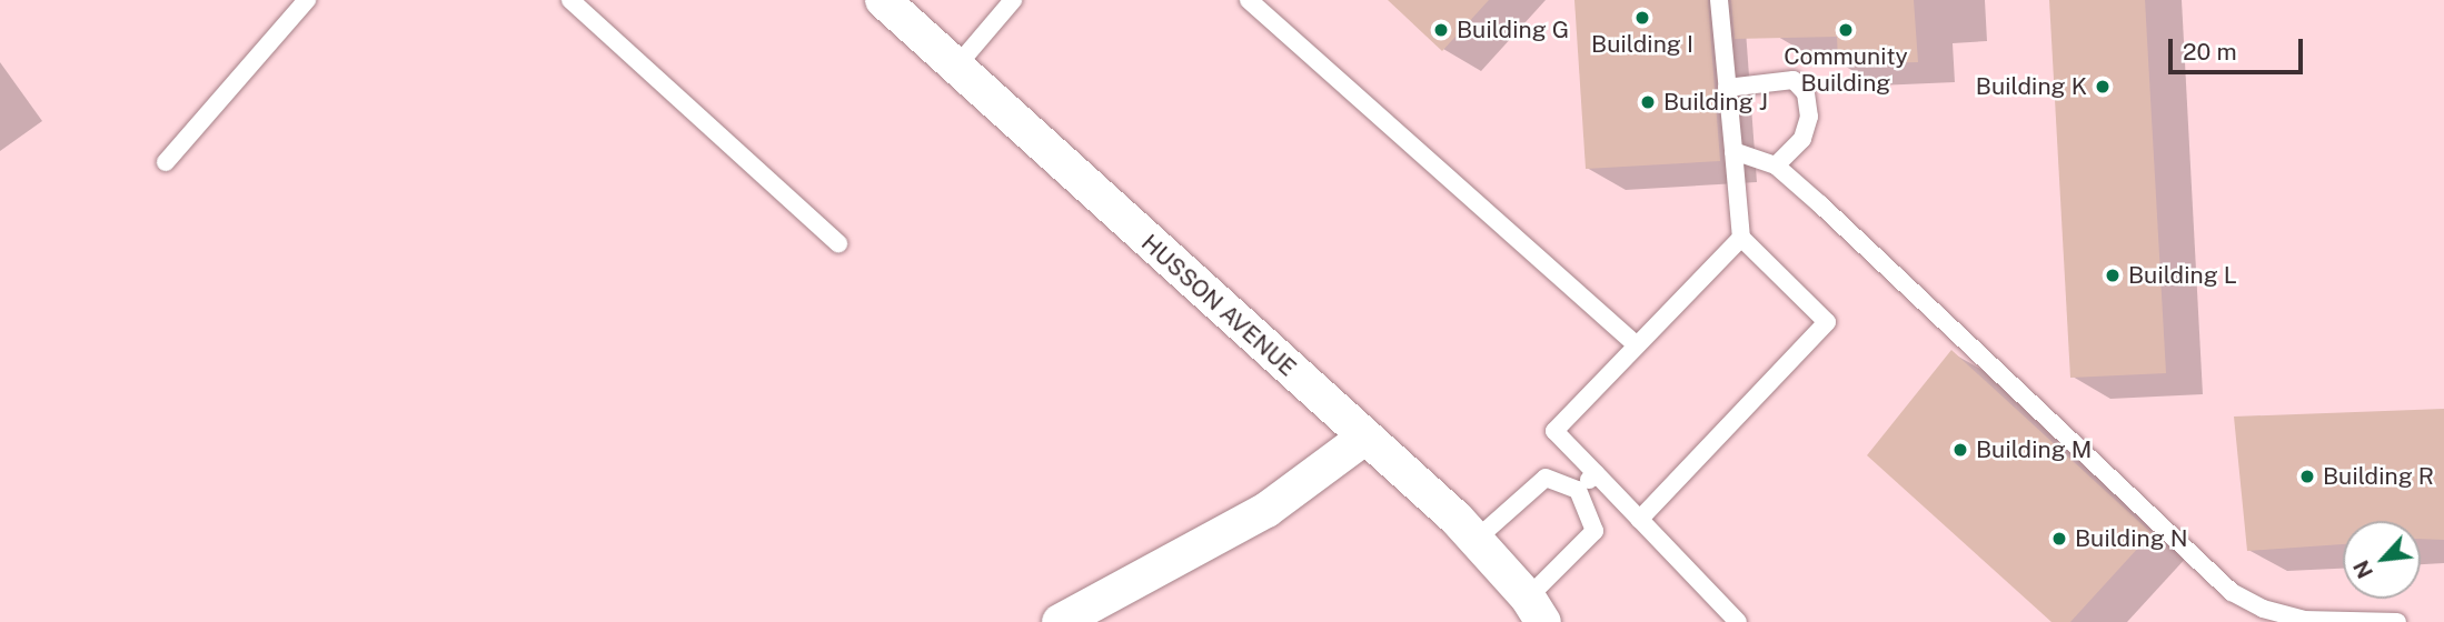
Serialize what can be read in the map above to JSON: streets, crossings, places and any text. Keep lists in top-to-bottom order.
{
  "streets": {
    "street": ["HUSSON AVENUE"]
  },
  "places": [
    "Building I",
    "Building G",
    "Community Building",
    "Building K",
    "Building J",
    "Building L",
    "Building M",
    "Building R",
    "Building N"
  ],
  "scale_bar": "20 m",
  "north": "bottom left"
}
